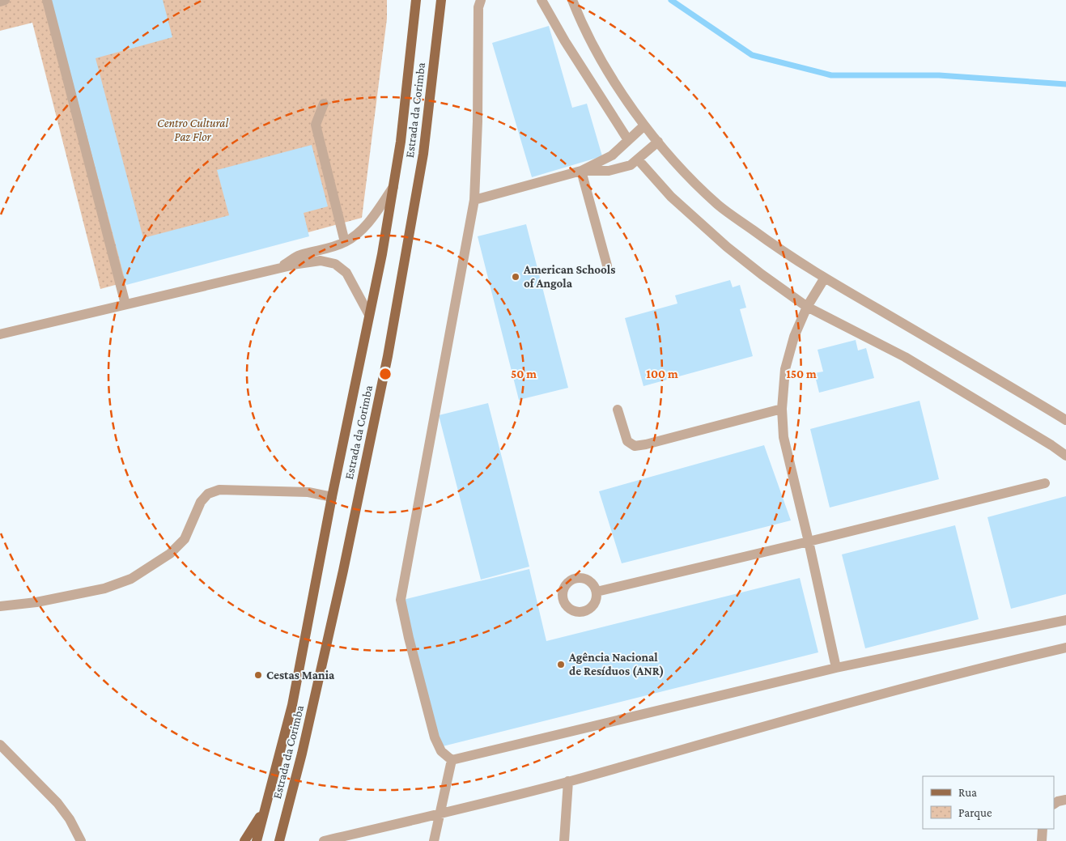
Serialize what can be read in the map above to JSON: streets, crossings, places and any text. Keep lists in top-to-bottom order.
{
  "streets": {
    "main road": ["Estrada da Corimba"]
  },
  "parks": ["Centro Cultural Paz Flor"],
  "places": ["American Schools of Angola", "Agência Nacional de Resíduos (ANR)", "Cestas Mania"],
  "legend": ["Rua", "Parque"],
  "rings": ["50 m", "100 m", "150 m"]
}
